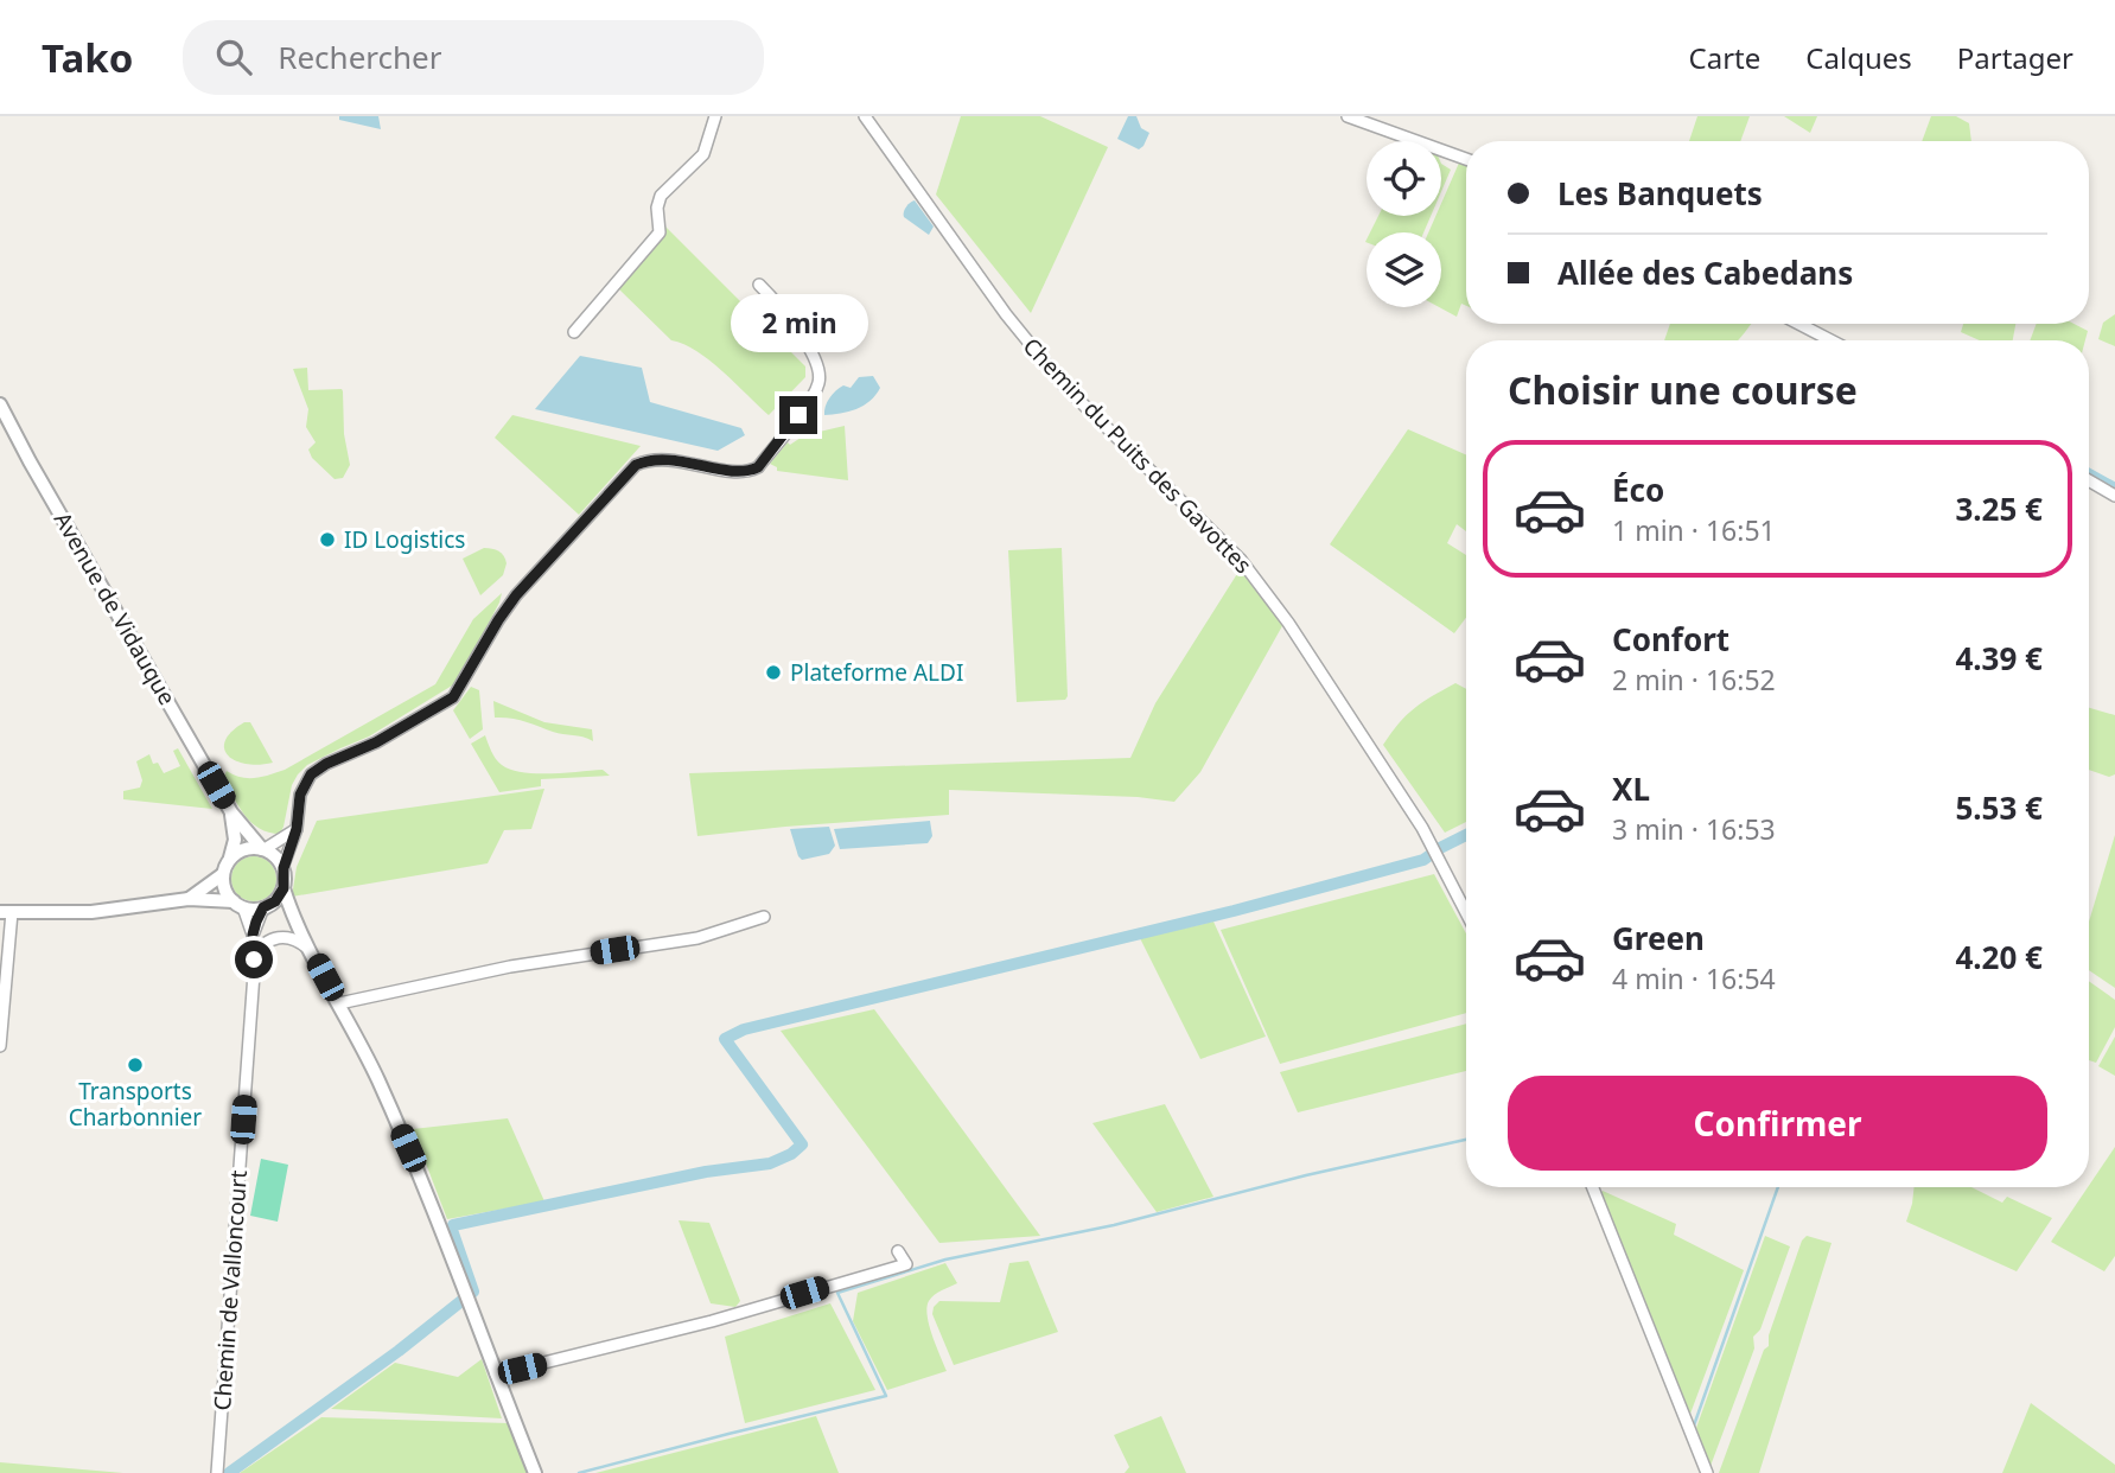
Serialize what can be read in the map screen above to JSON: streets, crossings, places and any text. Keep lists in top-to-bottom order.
{
  "streets": {
    "street": ["Chemin du Puits des Gavottes", "Avenue de Vidauque", "Chemin de Valloncourt"]
  },
  "crossings": [
    ["Avenue de Vidauque", "Chemin de Valloncourt"]
  ],
  "places": ["ID Logistics", "Plateforme ALDI", "Transports Charbonnier"],
  "page": {
    "header": "Tako",
    "search": "Rechercher",
    "nav": ["Carte", "Calques", "Partager"],
    "banner": ["Les Banquets", "Allée des Cabedans"],
    "bubble": "2 min",
    "heading": "Choisir une course",
    "list": [
      {
        "name": "Éco",
        "note": "1 min · 16:51",
        "value": "3.25 €"
      },
      {
        "name": "Confort",
        "note": "2 min · 16:52",
        "value": "4.39 €"
      },
      {
        "name": "XL",
        "note": "3 min · 16:53",
        "value": "5.53 €"
      },
      {
        "name": "Green",
        "note": "4 min · 16:54",
        "value": "4.20 €"
      }
    ],
    "buttons": "Confirmer"
  }
}
